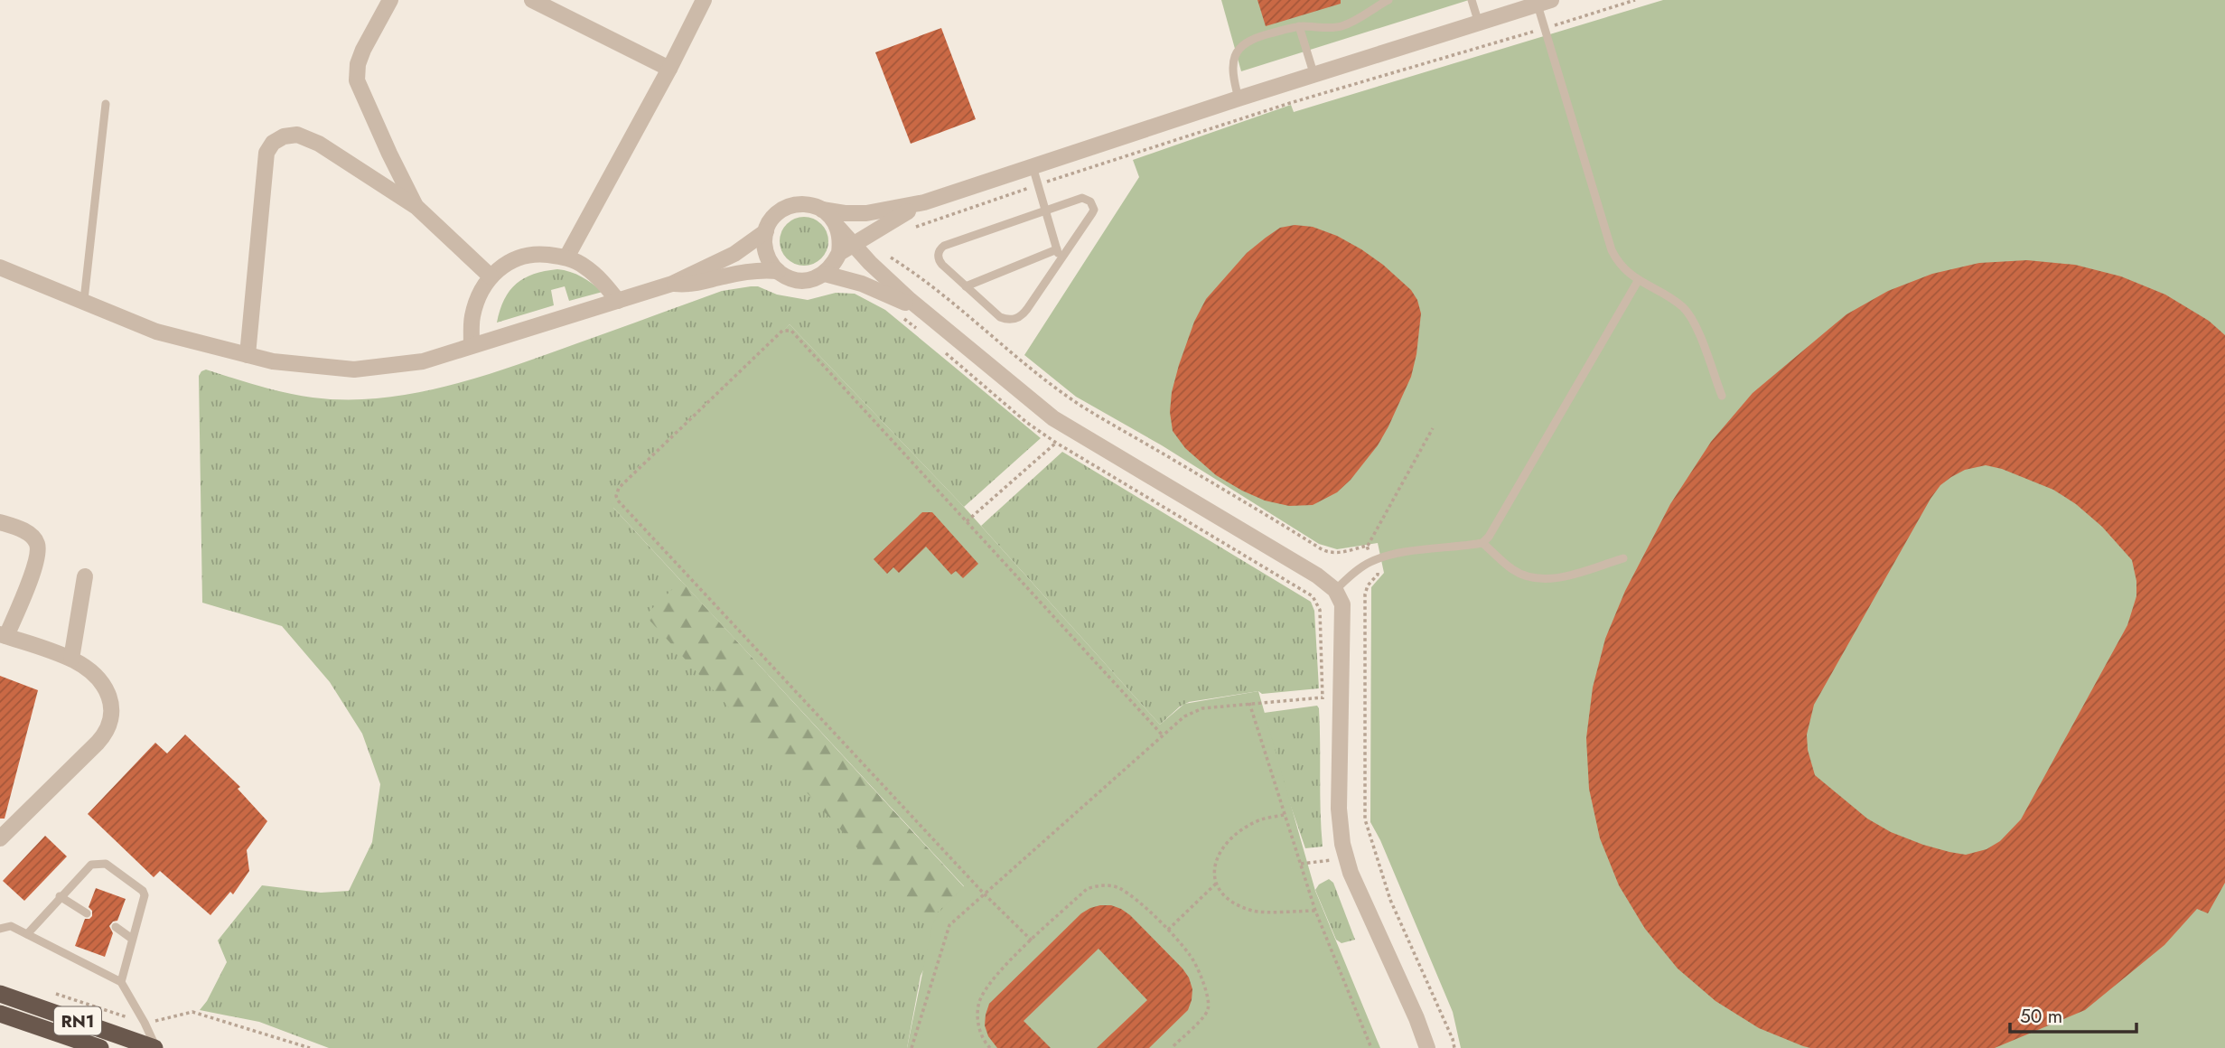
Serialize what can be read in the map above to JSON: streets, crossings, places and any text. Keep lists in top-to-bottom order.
{
  "streets": {
    "highway": ["RN1"]
  },
  "scale_bar": "50 m"
}
